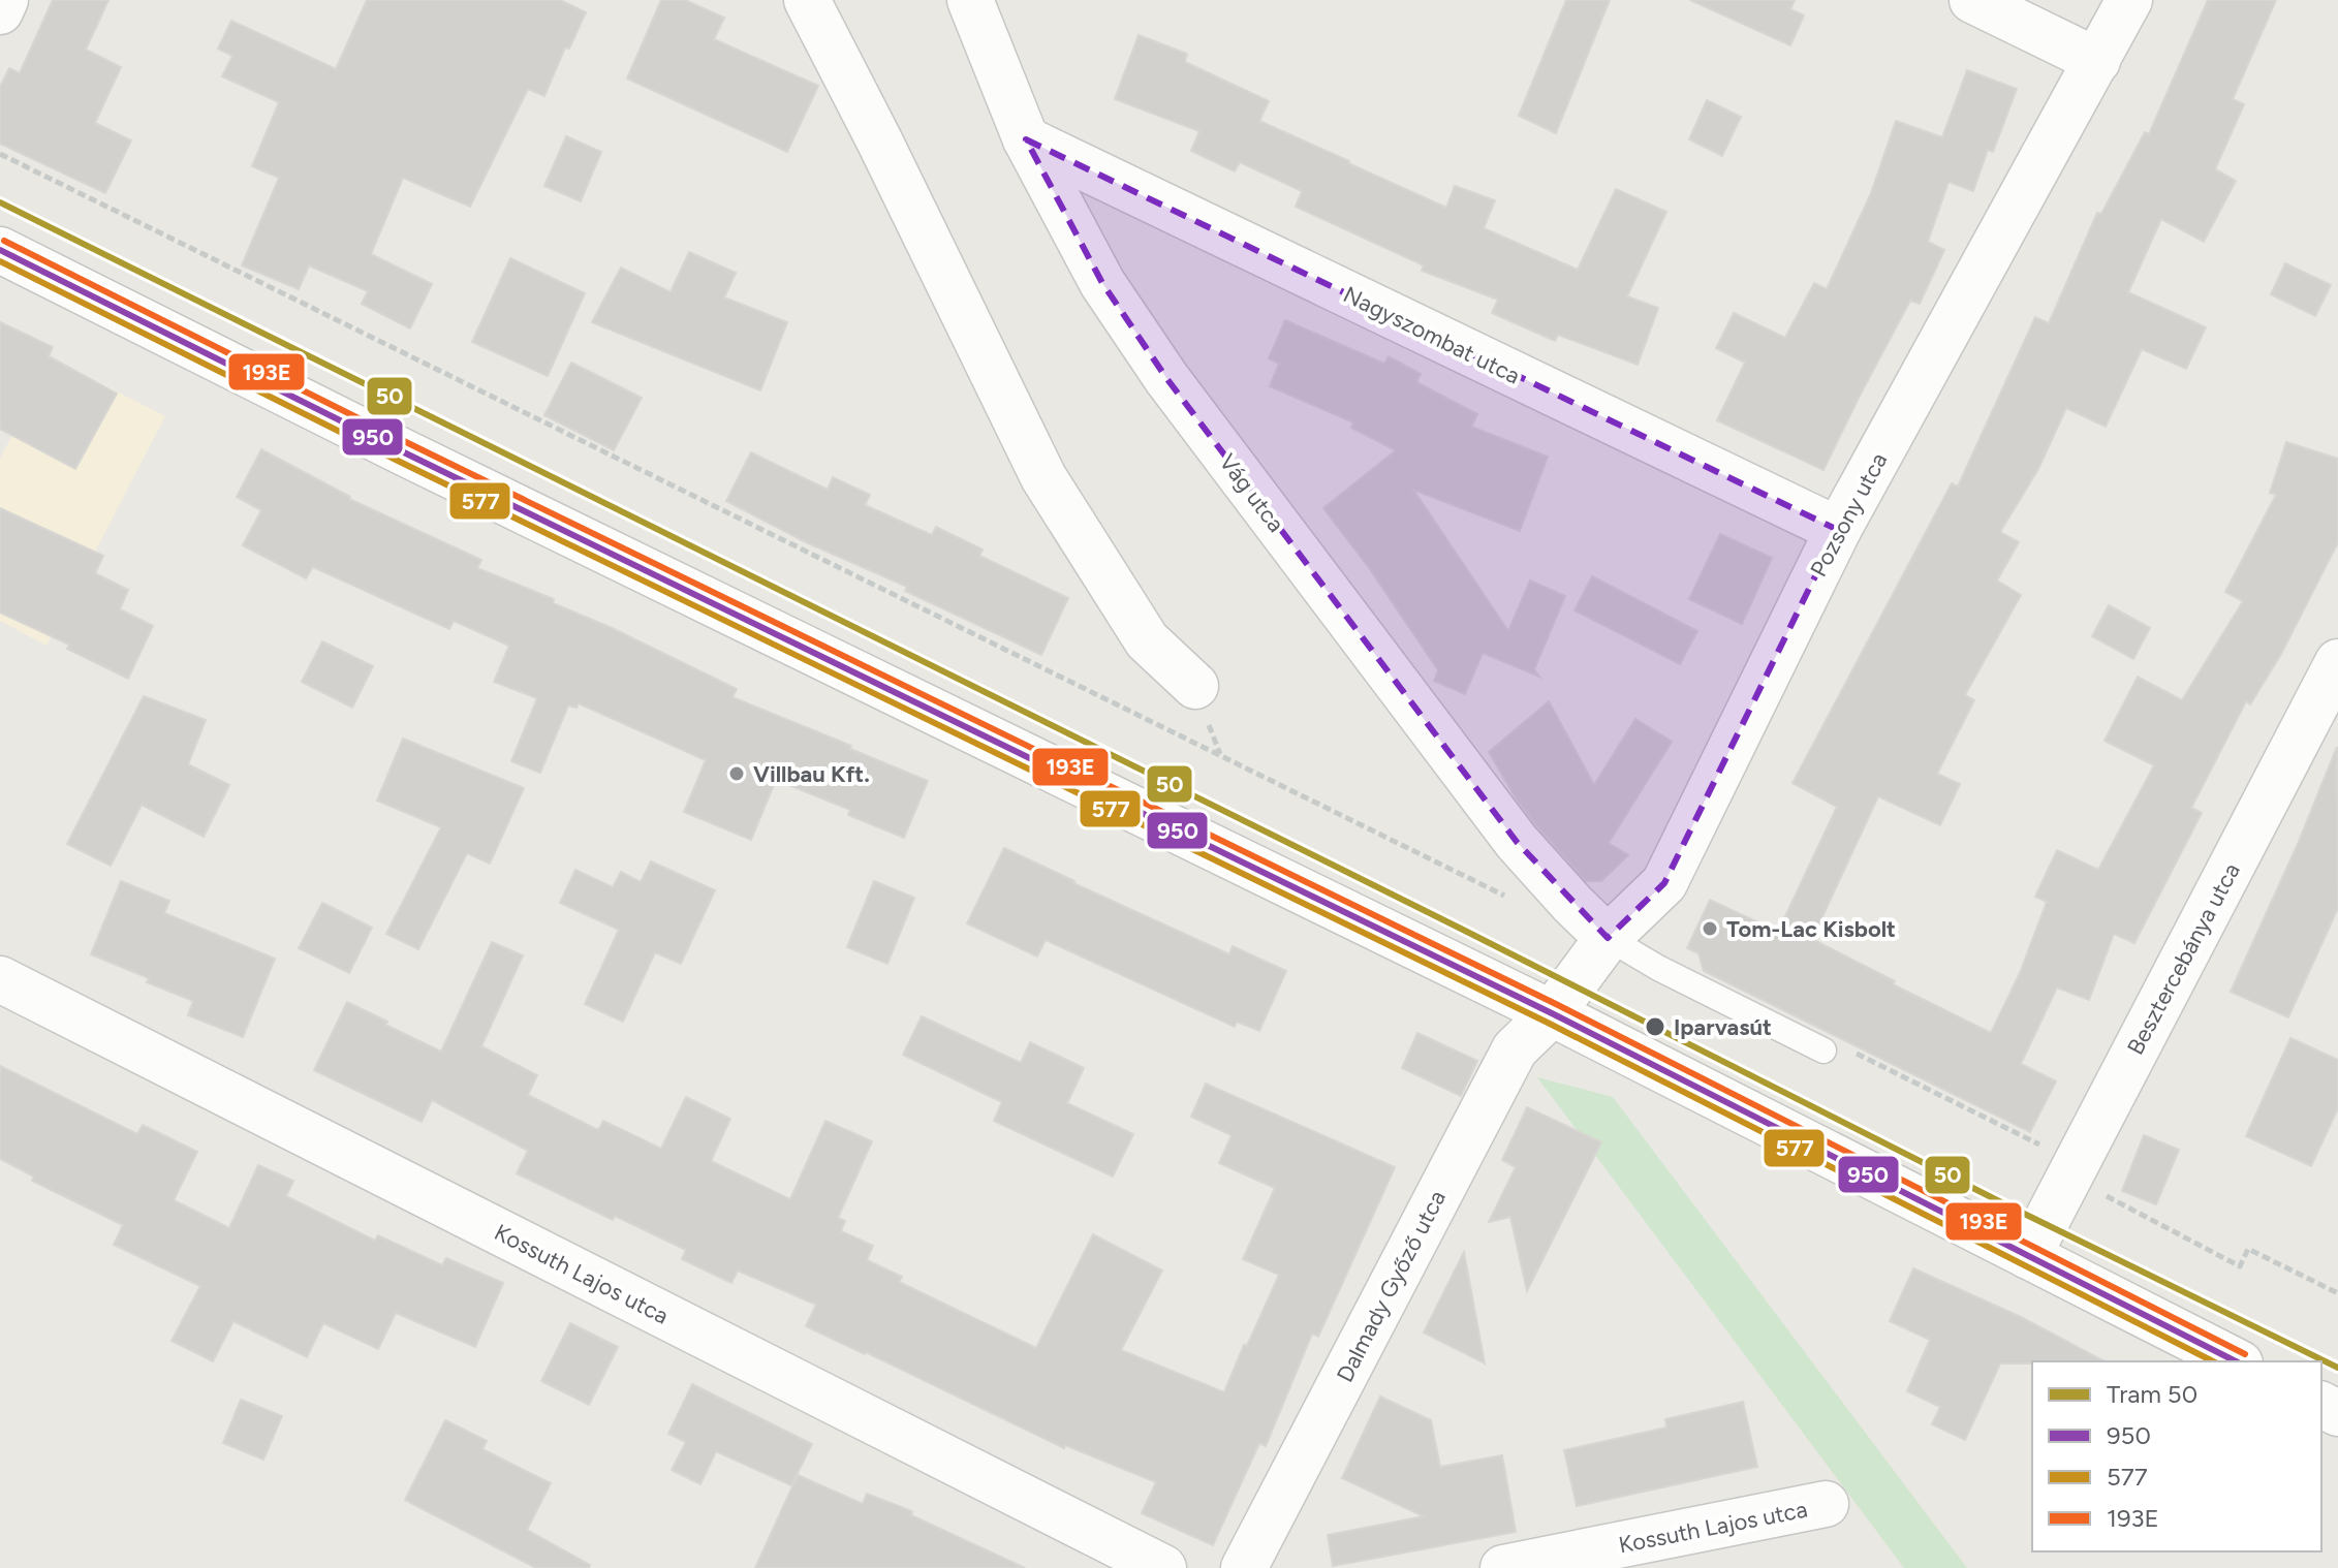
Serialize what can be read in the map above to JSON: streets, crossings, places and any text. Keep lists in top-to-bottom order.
{
  "streets": {
    "street": [
      "Nagyszombat utca",
      "Vág utca",
      "Pozsony utca",
      "Besztercebánya utca",
      "Kossuth Lajos utca",
      "Dalmady Győző utca"
    ]
  },
  "crossings": [
    ["Nagyszombat utca", "Vág utca"],
    ["Nagyszombat utca", "Pozsony utca"],
    ["Vág utca", "Pozsony utca"],
    ["Pozsony utca", "Dalmady Győző utca"]
  ],
  "places": ["Villbau Kft.", "Tom-Lac Kisbolt", "Iparvasút"],
  "lines": [
    "tram line 50",
    "transit line 193E",
    "transit line 950",
    "transit line 577"
  ],
  "legend": [
    "Tram 50",
    "950",
    "577",
    "193E"
  ]
}
